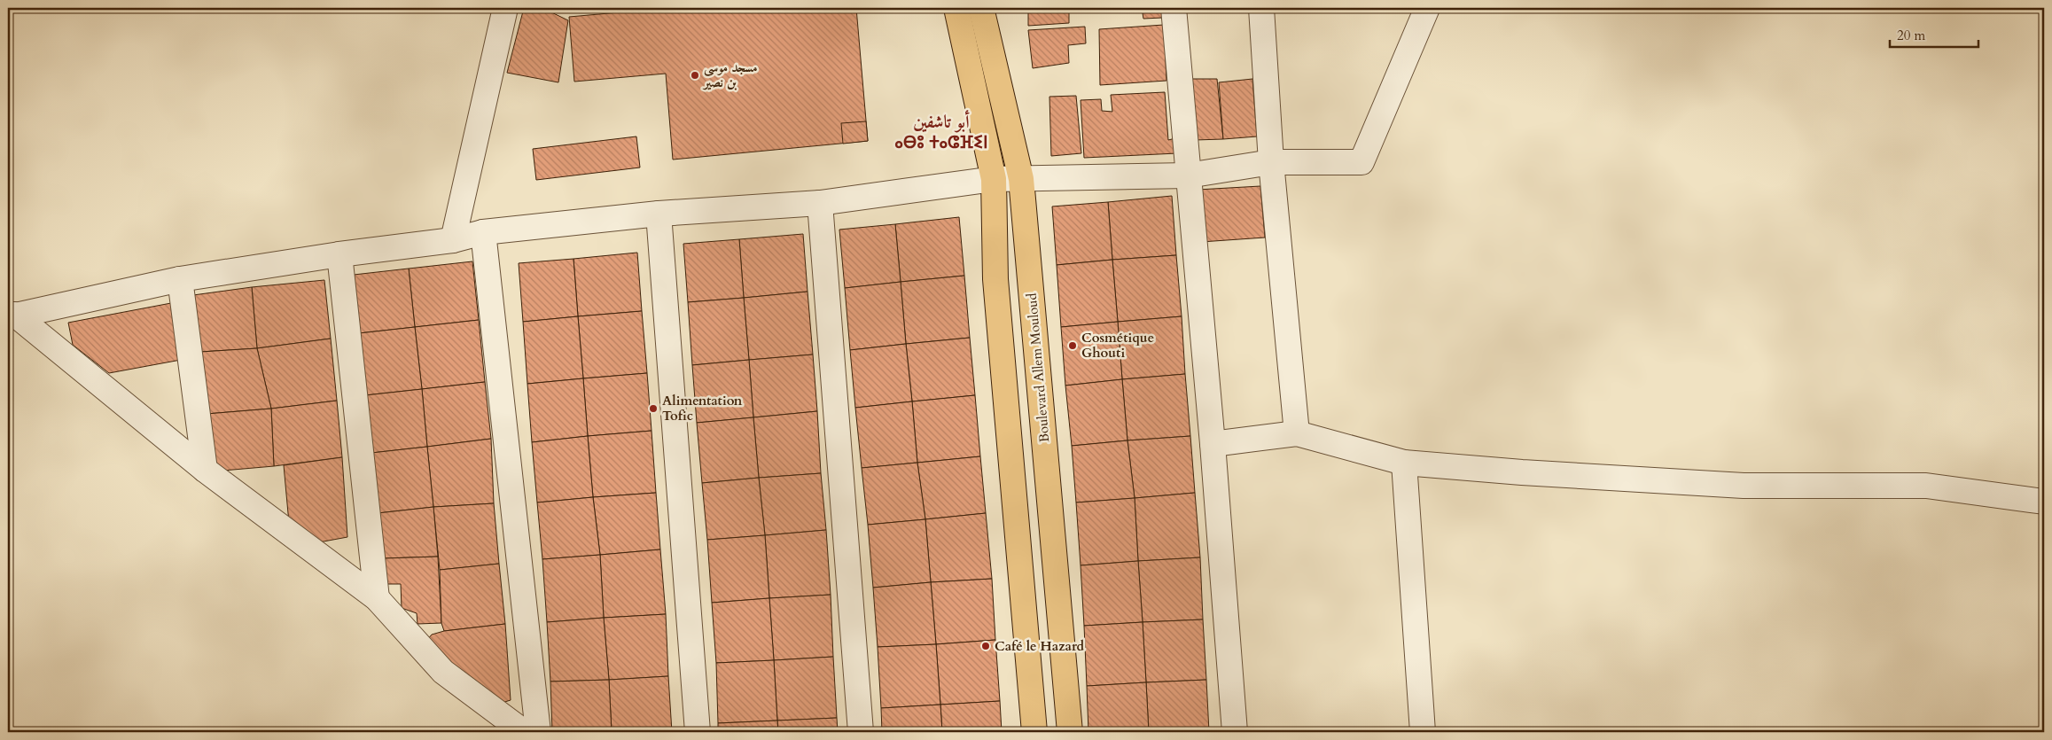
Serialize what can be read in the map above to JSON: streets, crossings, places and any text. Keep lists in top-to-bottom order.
{
  "streets": {
    "main road": ["Boulevard Allem Mouloud"]
  },
  "districts": ["أبو تاشفين ⴰⴱⵓ ⵜⴰⵛⴼⵉⵏ"],
  "places": [
    "مسجد موسى بن نصير",
    "Cosmétique Ghouti",
    "Alimentation Tofic",
    "Café le Hazard"
  ],
  "scale_bar": "20 m"
}
